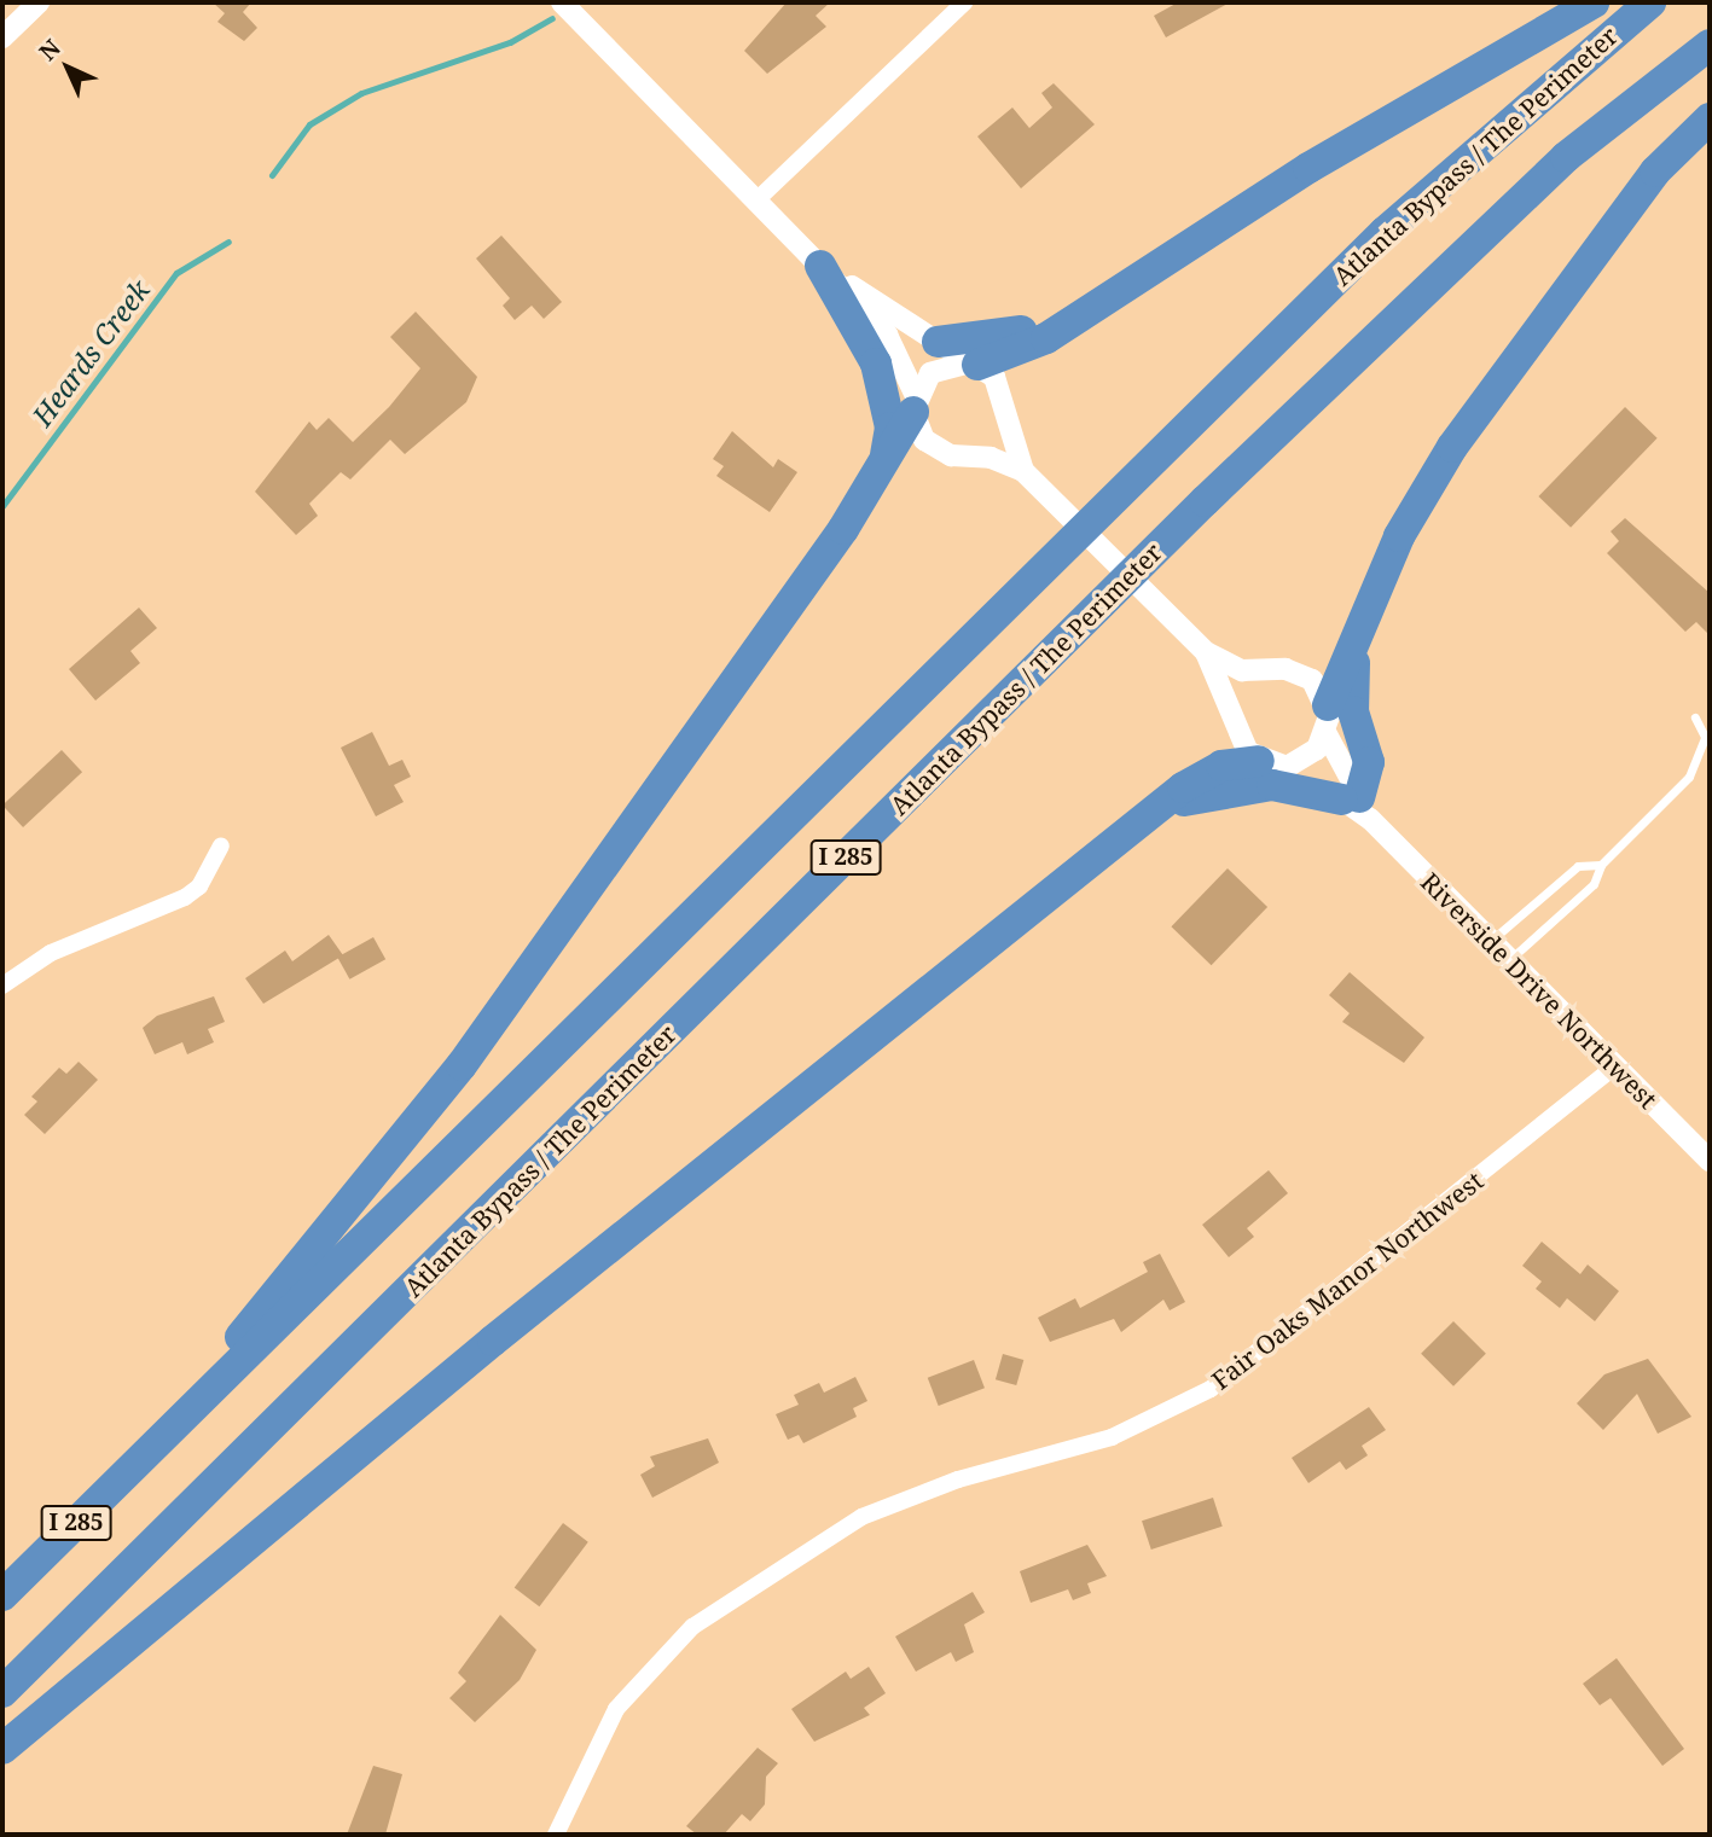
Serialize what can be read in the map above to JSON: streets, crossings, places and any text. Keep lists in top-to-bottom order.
{
  "streets": {
    "highway": ["Atlanta Bypass / The Perimeter", "I 285"],
    "street": ["Riverside Drive Northwest", "Fair Oaks Manor Northwest"]
  },
  "crossings": [
    ["Riverside Drive Northwest", "Fair Oaks Manor Northwest"]
  ],
  "water": ["Heards Creek"],
  "north": "top left"
}
